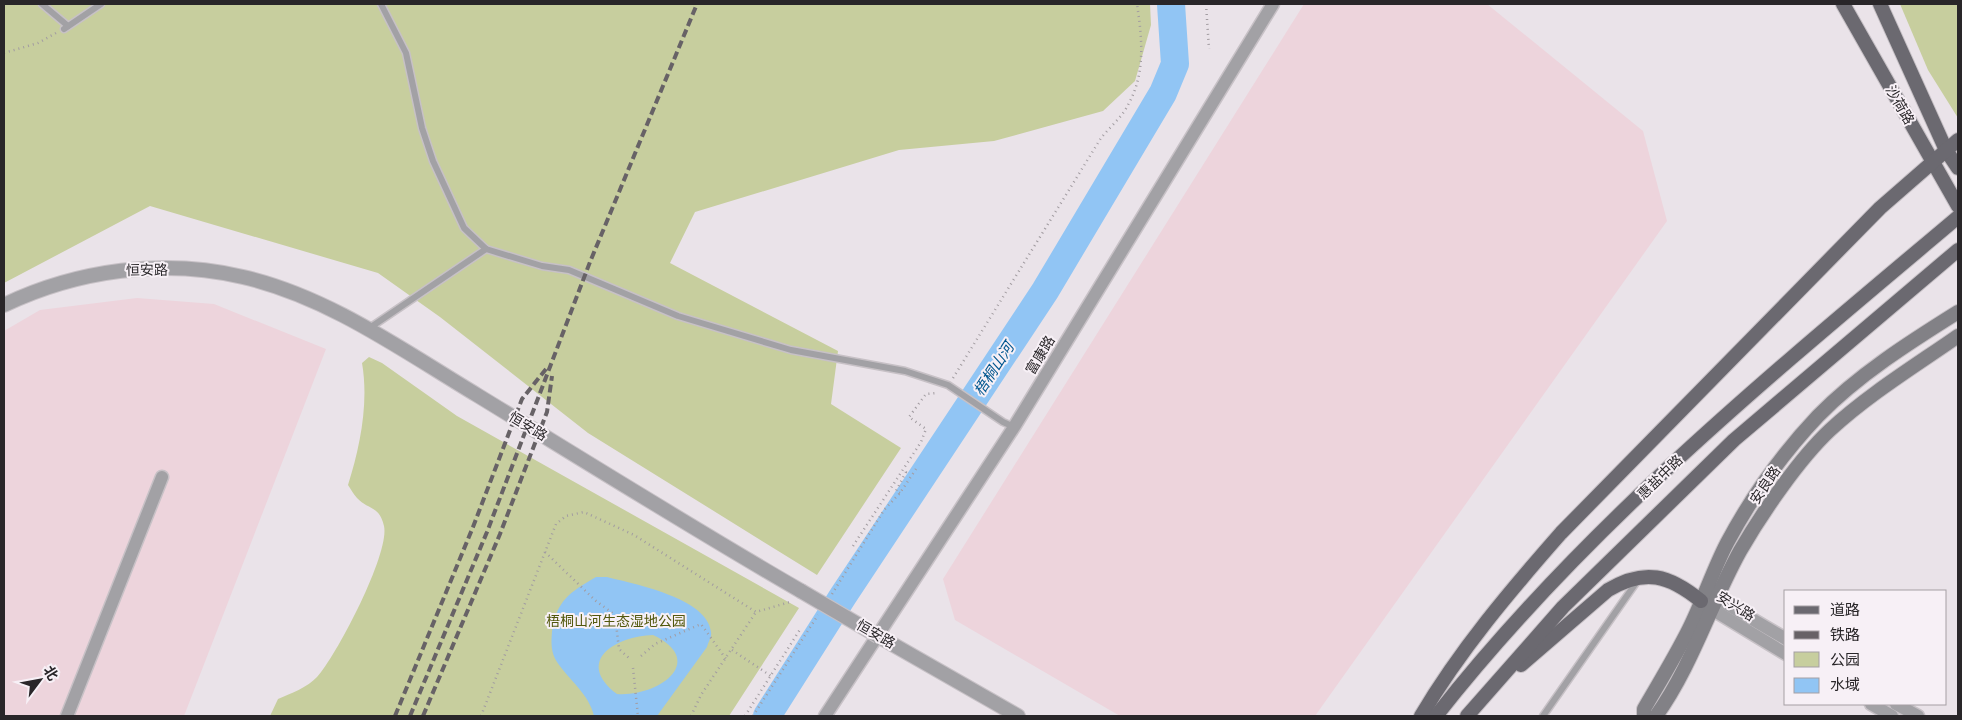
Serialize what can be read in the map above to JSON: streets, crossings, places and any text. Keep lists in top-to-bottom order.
{
  "streets": {
    "main road": ["沙荷路", "惠盐中路", "安良路"],
    "street": ["恒安路", "富康路", "安兴路"]
  },
  "crossings": [
    ["恒安路", "富康路"],
    ["安良路", "安兴路"]
  ],
  "water": ["梧桐山河"],
  "parks": ["梧桐山河生态湿地公园"],
  "legend": [
    "道路",
    "铁路",
    "公园",
    "水域"
  ],
  "north": "top right"
}
